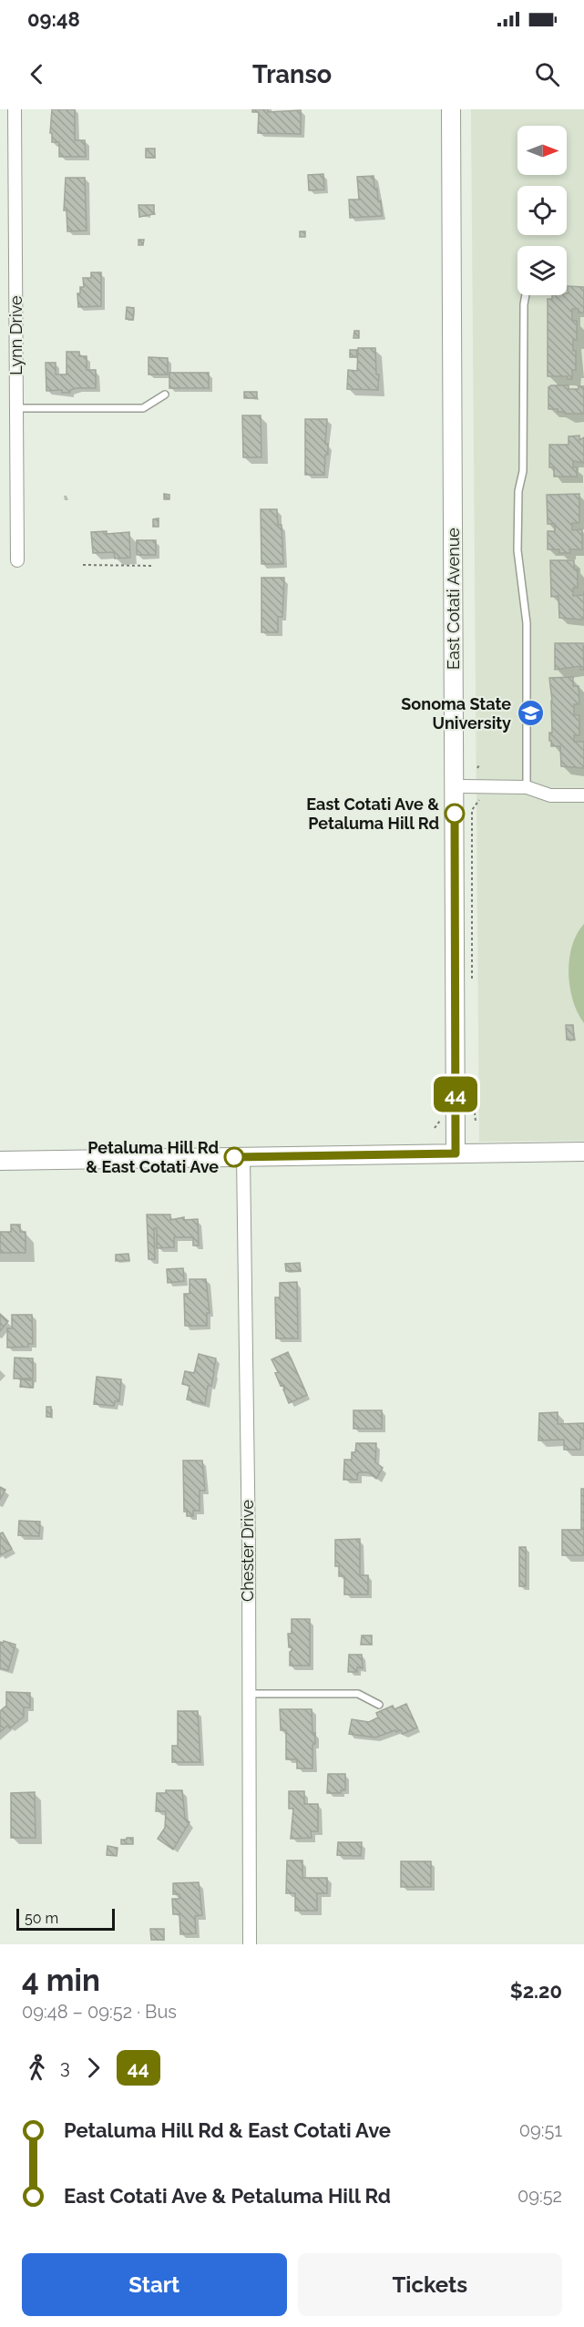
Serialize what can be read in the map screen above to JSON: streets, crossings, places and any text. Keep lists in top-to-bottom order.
{
  "streets": {
    "main road": ["East Cotati Avenue"],
    "street": ["Lynn Drive", "Chester Drive"]
  },
  "places": {
    "school or university": ["Sonoma State University"],
    "other": ["East Cotati Ave & Petaluma Hill Rd", "Petaluma Hill Rd & East Cotati Ave"]
  },
  "lines": ["bus line 44"],
  "scale_bar": "50 m",
  "north": "right",
  "page": {
    "status": "09:48",
    "header": "Transo",
    "on_map": "44",
    "scale": "50 m",
    "heading": ["4 min", "09:48 – 09:52 · Bus", "$2.20"],
    "legs": ["3", "44"],
    "list": [
      {
        "name": "Petaluma Hill Rd & East Cotati Ave",
        "value": "09:51"
      },
      {
        "name": "East Cotati Ave & Petaluma Hill Rd",
        "value": "09:52"
      }
    ],
    "buttons": ["Start", "Tickets"]
  }
}
